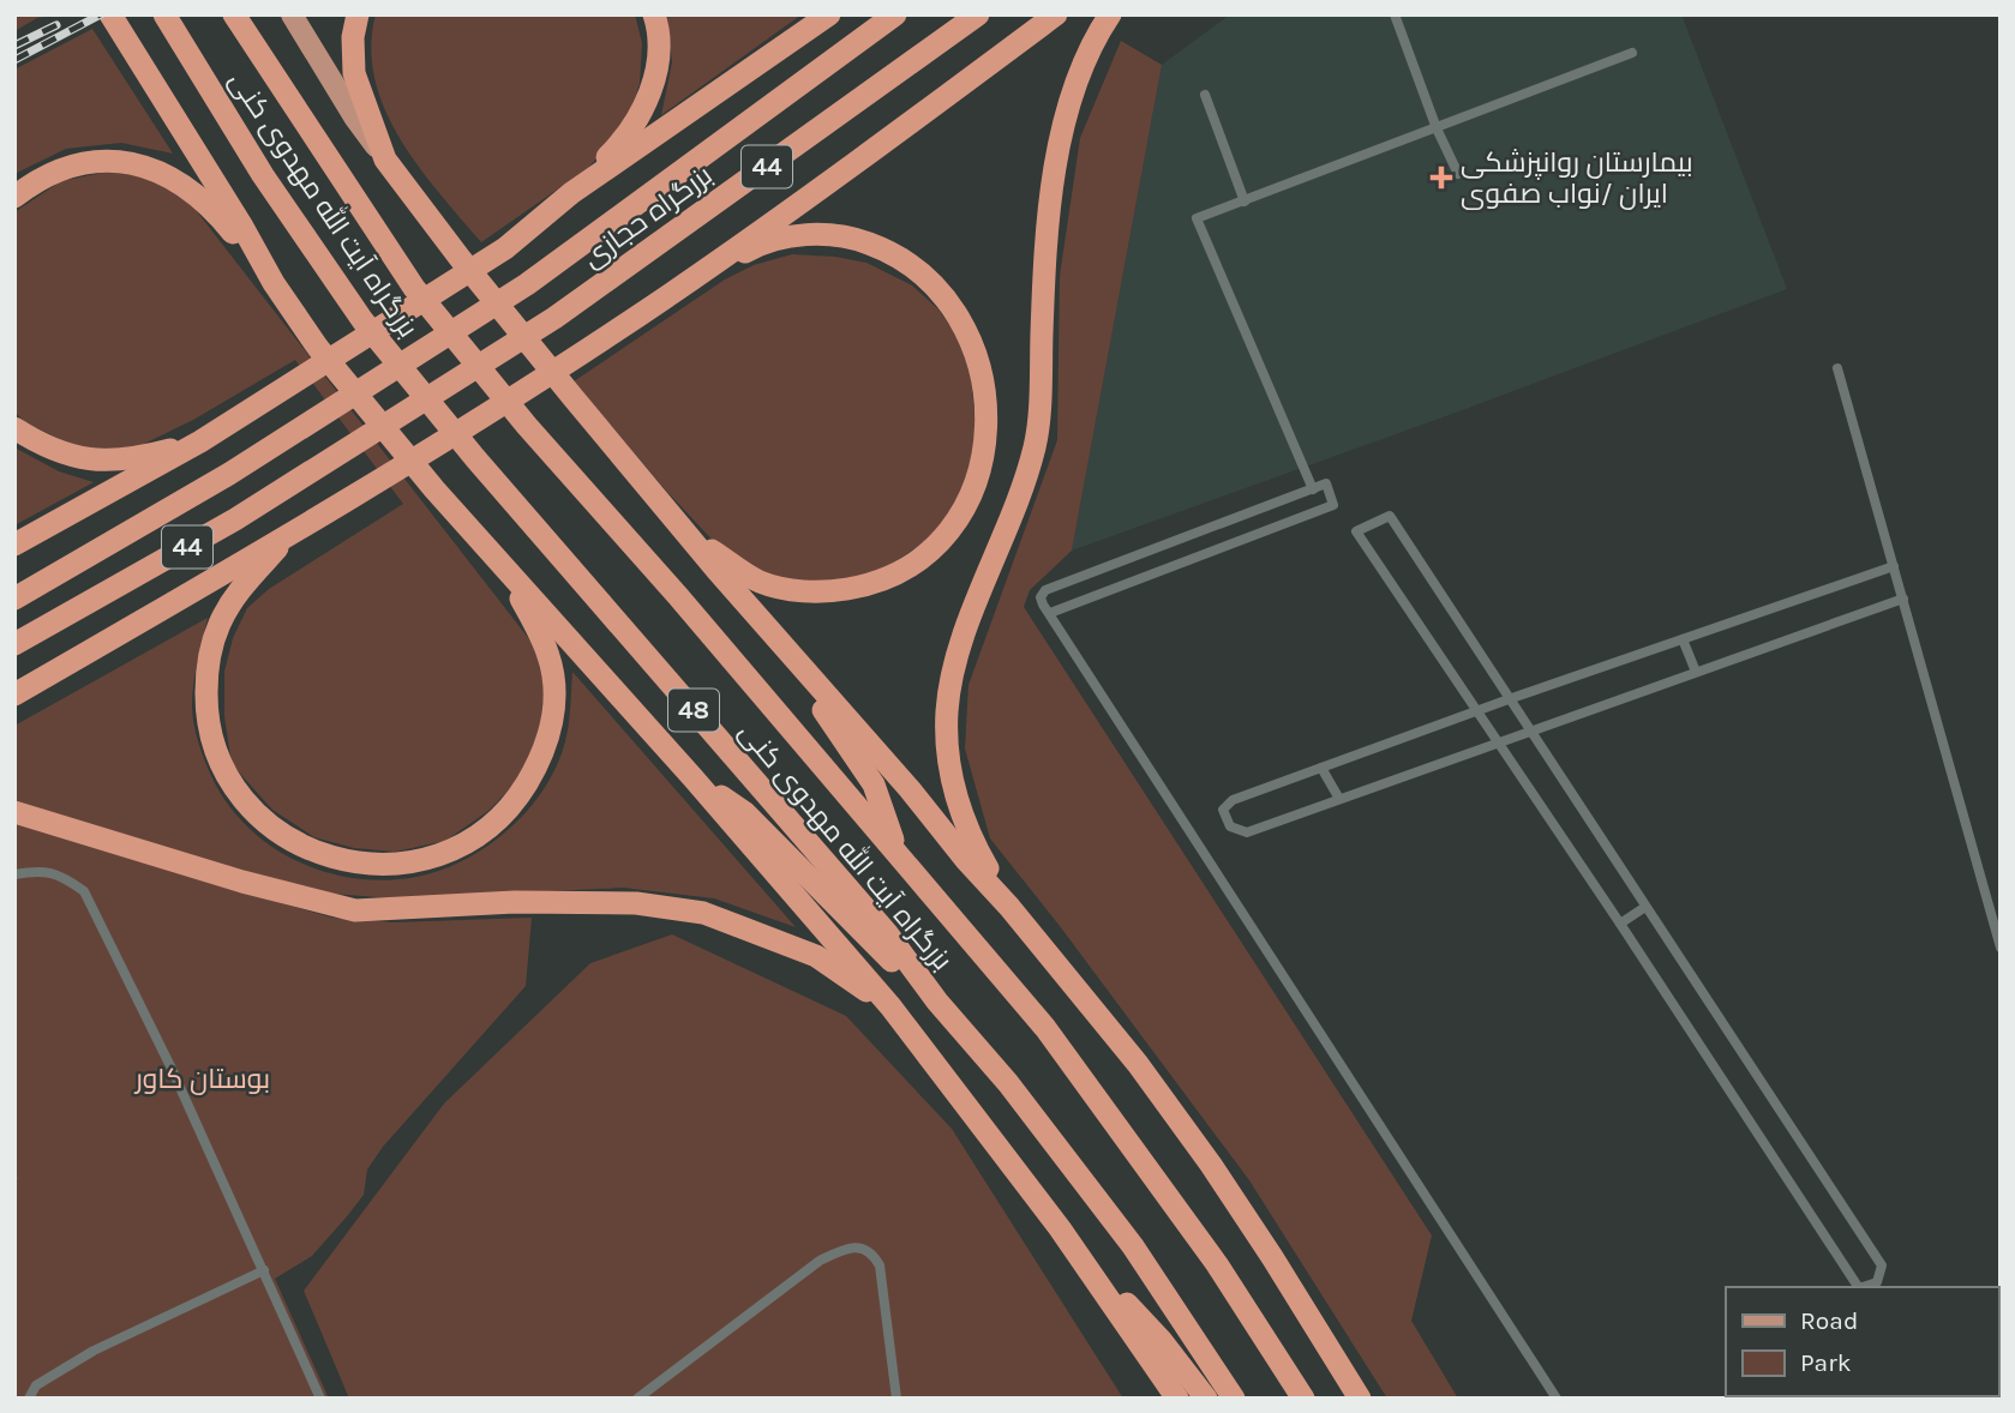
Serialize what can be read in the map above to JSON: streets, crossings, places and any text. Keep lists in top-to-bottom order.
{
  "streets": {
    "highway": [
      "44",
      "بزرگراه آیت الله مهدوی کنی",
      "بزرگراه حجازی",
      "48"
    ]
  },
  "parks": ["بوستان کاور"],
  "places": {
    "health": ["بیمارستان روانپزشکی ایران /نواب صفوی"]
  },
  "legend": ["Road", "Park"]
}
